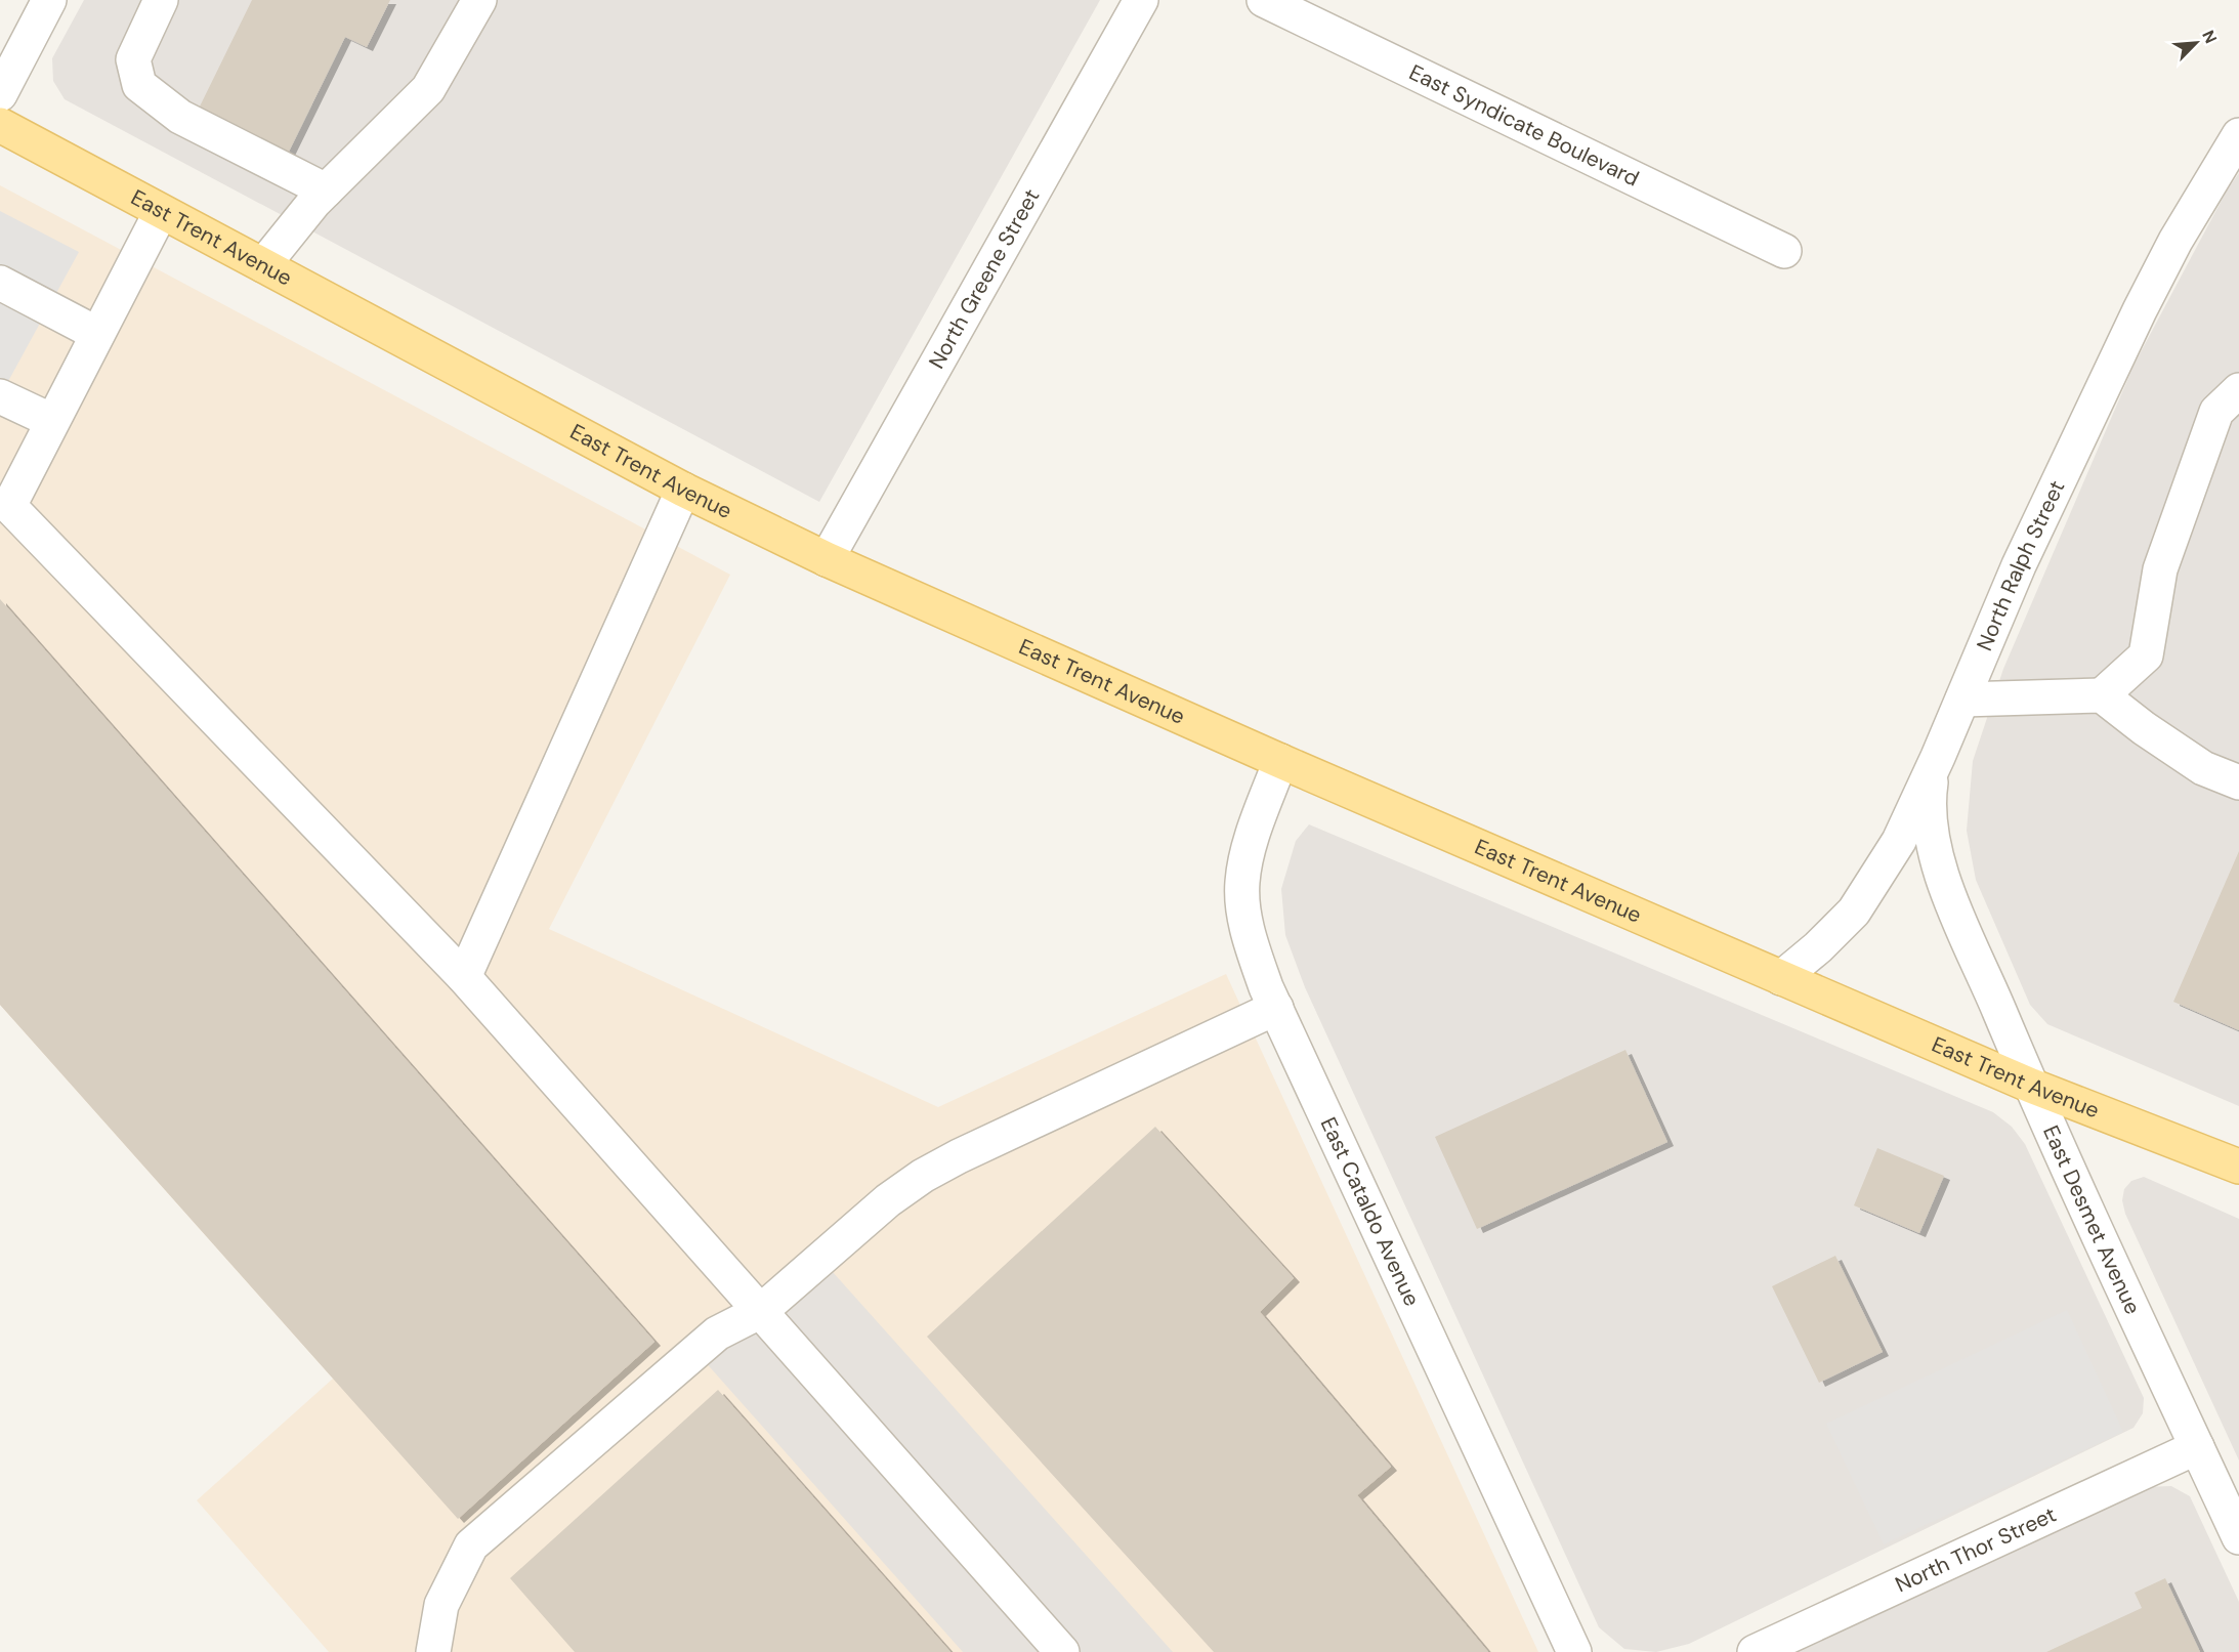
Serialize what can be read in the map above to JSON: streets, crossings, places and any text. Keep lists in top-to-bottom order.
{
  "streets": {
    "main road": ["East Trent Avenue"],
    "street": [
      "East Syndicate Boulevard",
      "North Greene Street",
      "North Ralph Street",
      "East Cataldo Avenue",
      "East Desmet Avenue",
      "North Thor Street"
    ]
  },
  "crossings": [
    ["East Trent Avenue", "North Greene Street"],
    ["East Trent Avenue", "North Ralph Street"],
    ["East Trent Avenue", "East Cataldo Avenue"],
    ["East Trent Avenue", "East Desmet Avenue"],
    ["North Ralph Street", "East Desmet Avenue"],
    ["East Desmet Avenue", "North Thor Street"]
  ],
  "north": "top right"
}
